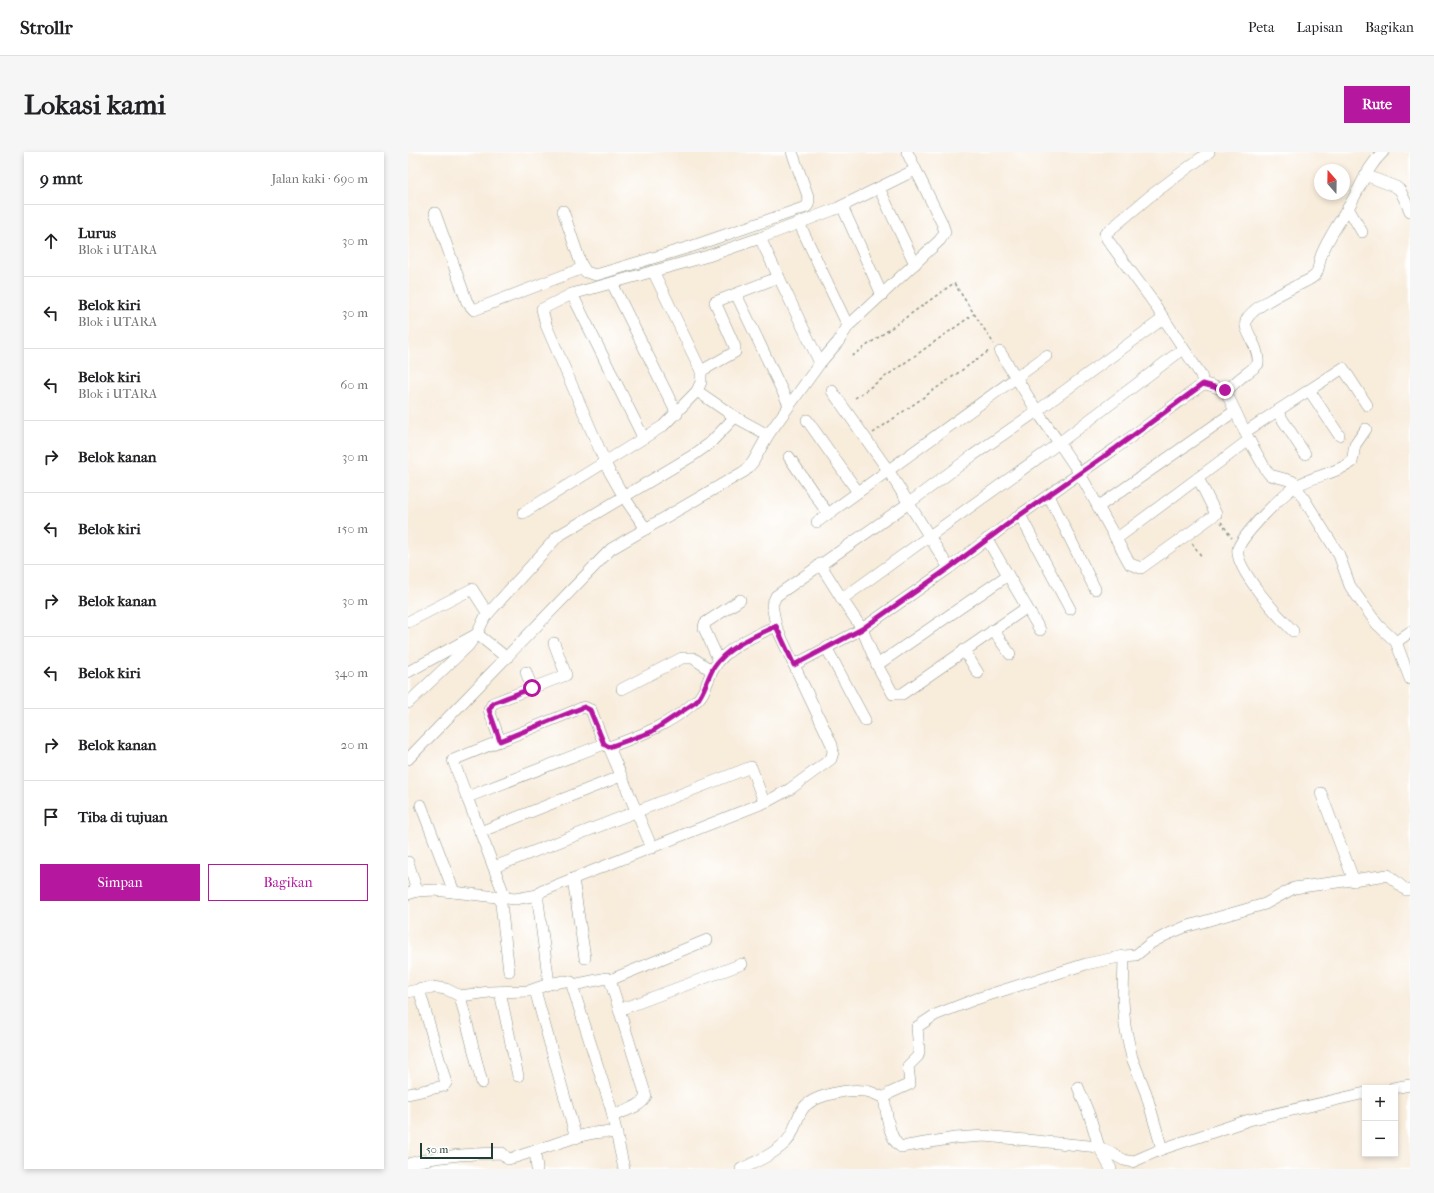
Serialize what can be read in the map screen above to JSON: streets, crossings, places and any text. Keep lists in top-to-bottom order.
{
  "scale_bar": "50 m",
  "north": "top",
  "page": {
    "header": "Strollr",
    "nav": ["Peta", "Lapisan", "Bagikan"],
    "buttons": [
      "Rute",
      ["Simpan", "Bagikan"]
    ],
    "title": "Lokasi kami",
    "heading": ["9 mnt", "Jalan kaki · 690 m"],
    "list": [
      ["Lurus", "Blok i UTARA", "30 m"],
      ["Belok kiri", "Blok i UTARA", "30 m"],
      ["Belok kiri", "Blok i UTARA", "60 m"],
      ["Belok kanan", "30 m"],
      ["Belok kiri", "150 m"],
      ["Belok kanan", "30 m"],
      ["Belok kiri", "340 m"],
      ["Belok kanan", "20 m"],
      "Tiba di tujuan"
    ],
    "map_buttons": ["+", "−"],
    "scale": "50 m"
  }
}
